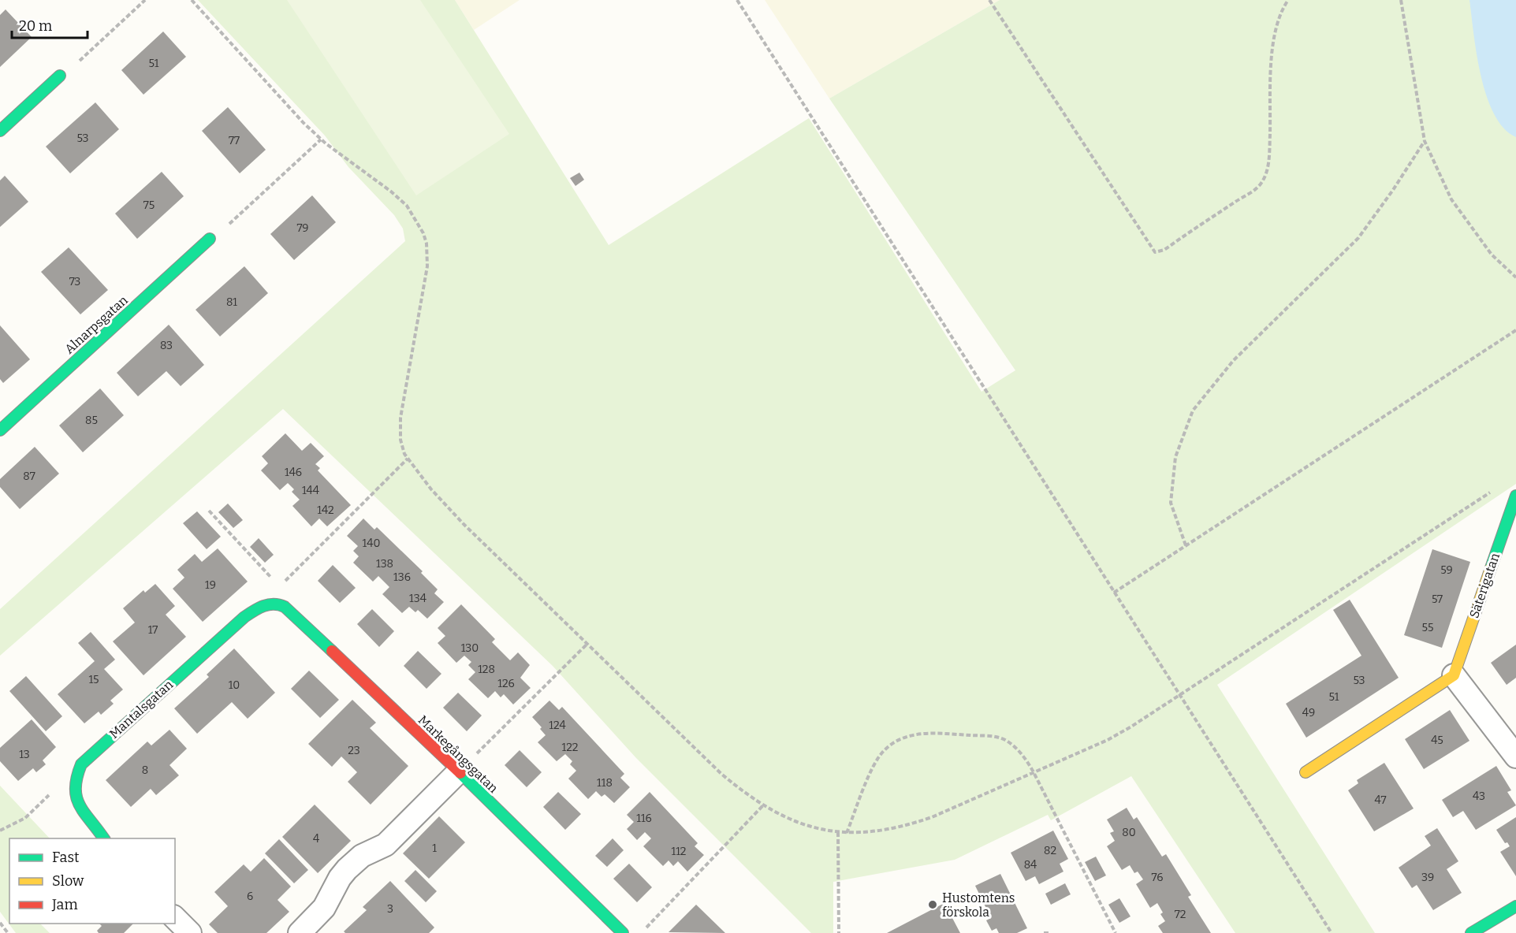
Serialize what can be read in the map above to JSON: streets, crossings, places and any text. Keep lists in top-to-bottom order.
{
  "streets": {
    "street": [
      "Alnarpsgatan",
      "Säterigatan",
      "Mantalsgatan",
      "Markegångsgatan"
    ]
  },
  "crossings": [
    ["Mantalsgatan", "Markegångsgatan"]
  ],
  "places": ["Hustomtens förskola"],
  "house_numbers": [
    "51",
    "53",
    "77",
    "75",
    "79",
    "73",
    "81",
    "83",
    "85",
    "146",
    "87",
    "144",
    "142",
    "140",
    "138",
    "59",
    "136",
    "19",
    "134",
    "57",
    "55",
    "17",
    "130",
    "128",
    "15",
    "53",
    "126",
    "10",
    "51",
    "49",
    "124",
    "45",
    "122",
    "23",
    "13",
    "8",
    "118",
    "43",
    "47",
    "116",
    "80",
    "4",
    "1",
    "82",
    "112",
    "84",
    "76",
    "39",
    "6",
    "3",
    "72"
  ],
  "legend": ["Fast", "Slow", "Jam"],
  "scale_bar": "20 m"
}
